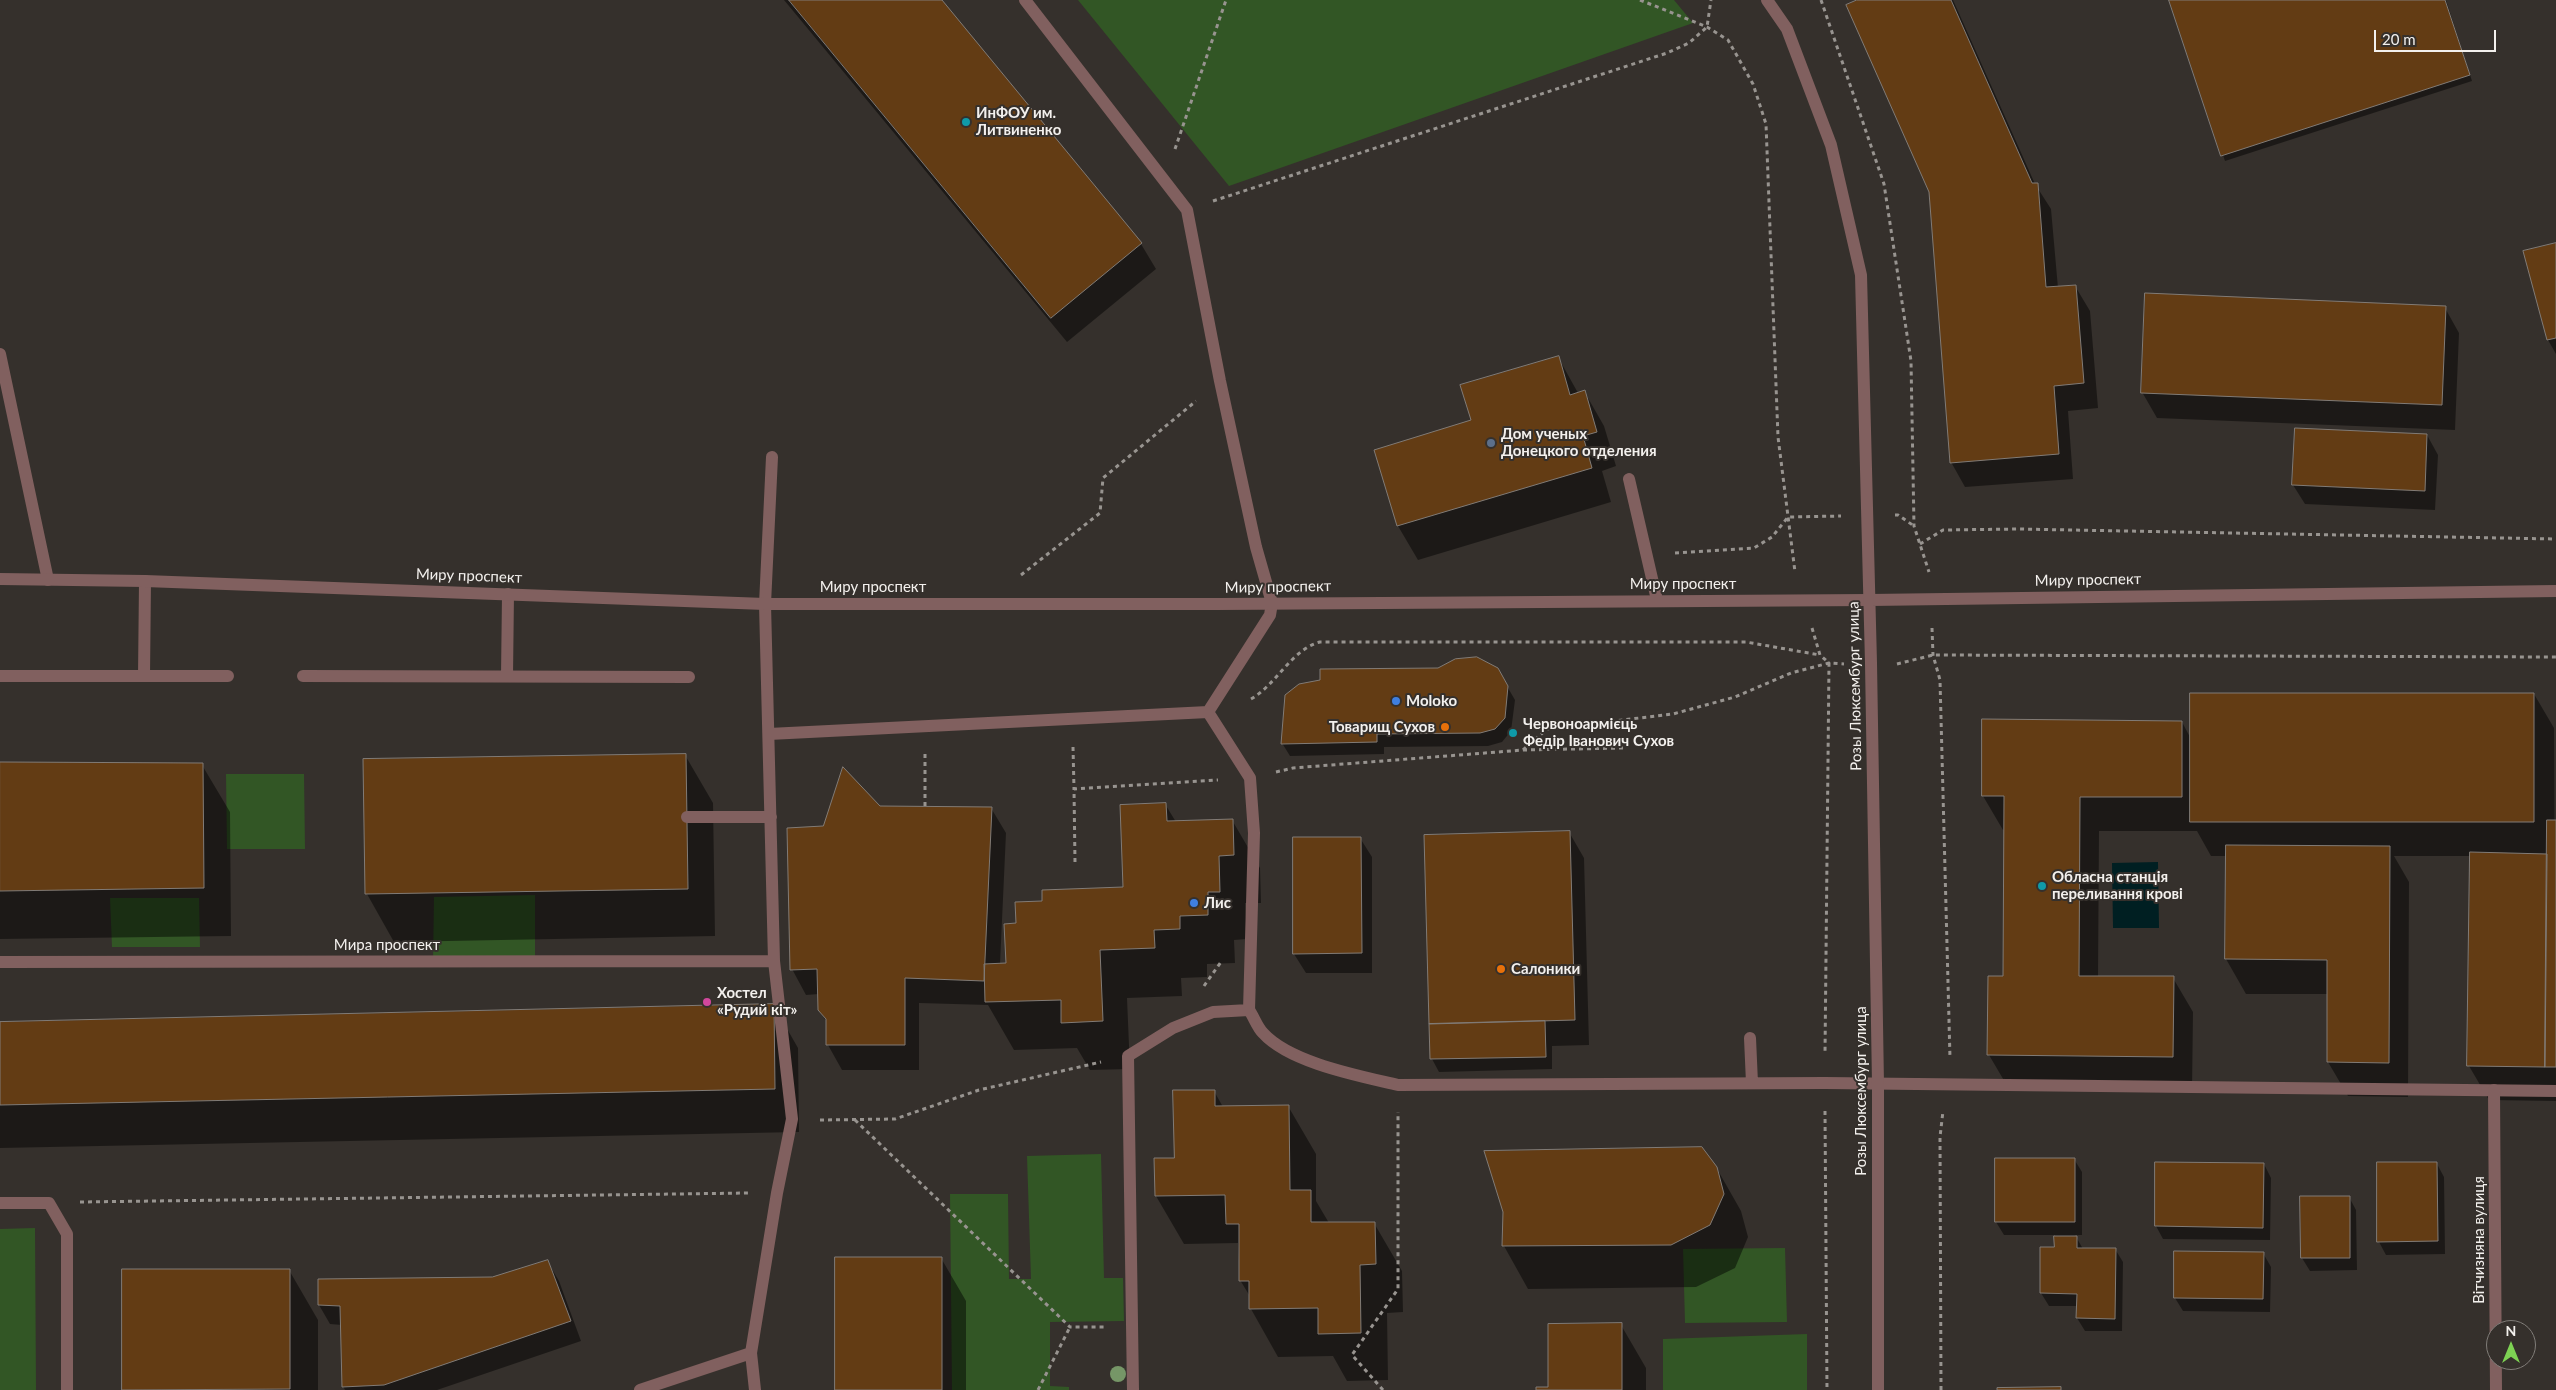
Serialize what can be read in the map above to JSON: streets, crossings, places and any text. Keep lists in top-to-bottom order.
{
  "streets": {
    "street": [
      "Миру проспект",
      "Розы Люксембург улица",
      "Мира проспект",
      "Вітчизняна вулиця"
    ]
  },
  "crossings": [
    ["Миру проспект", "Розы Люксембург улица"]
  ],
  "places": [
    "ИнФОУ им. Литвиненко",
    "Дом ученых Донецкого отделения",
    "Moloko",
    "Товарищ Сухов",
    "Червоноармієць Федір Іванович Сухов",
    "Обласна станція переливання крові",
    "Лис",
    "Салоники",
    "Хостел «Рудий кіт»"
  ],
  "scale_bar": "20 m",
  "north": "top"
}
